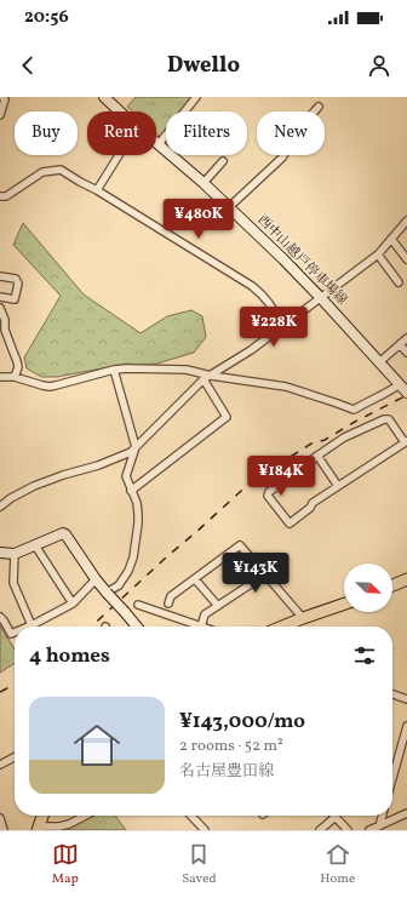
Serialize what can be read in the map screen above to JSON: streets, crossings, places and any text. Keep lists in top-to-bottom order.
{
  "streets": {
    "main road": ["西中山越戸停車場線"]
  },
  "north": "bottom right",
  "page": {
    "status": "20:56",
    "header": "Dwello",
    "chip": [
      "Buy",
      "Rent",
      "Filters",
      "New"
    ],
    "price": [
      "¥480K",
      "¥228K",
      "¥184K",
      "¥143K"
    ],
    "heading": "4 homes",
    "list": [
      {
        "name": "¥143,000/mo",
        "note": "2 rooms · 52 m² · 名古屋豊田線"
      }
    ],
    "tabs": ["Map", "Saved", "Home"]
  }
}
